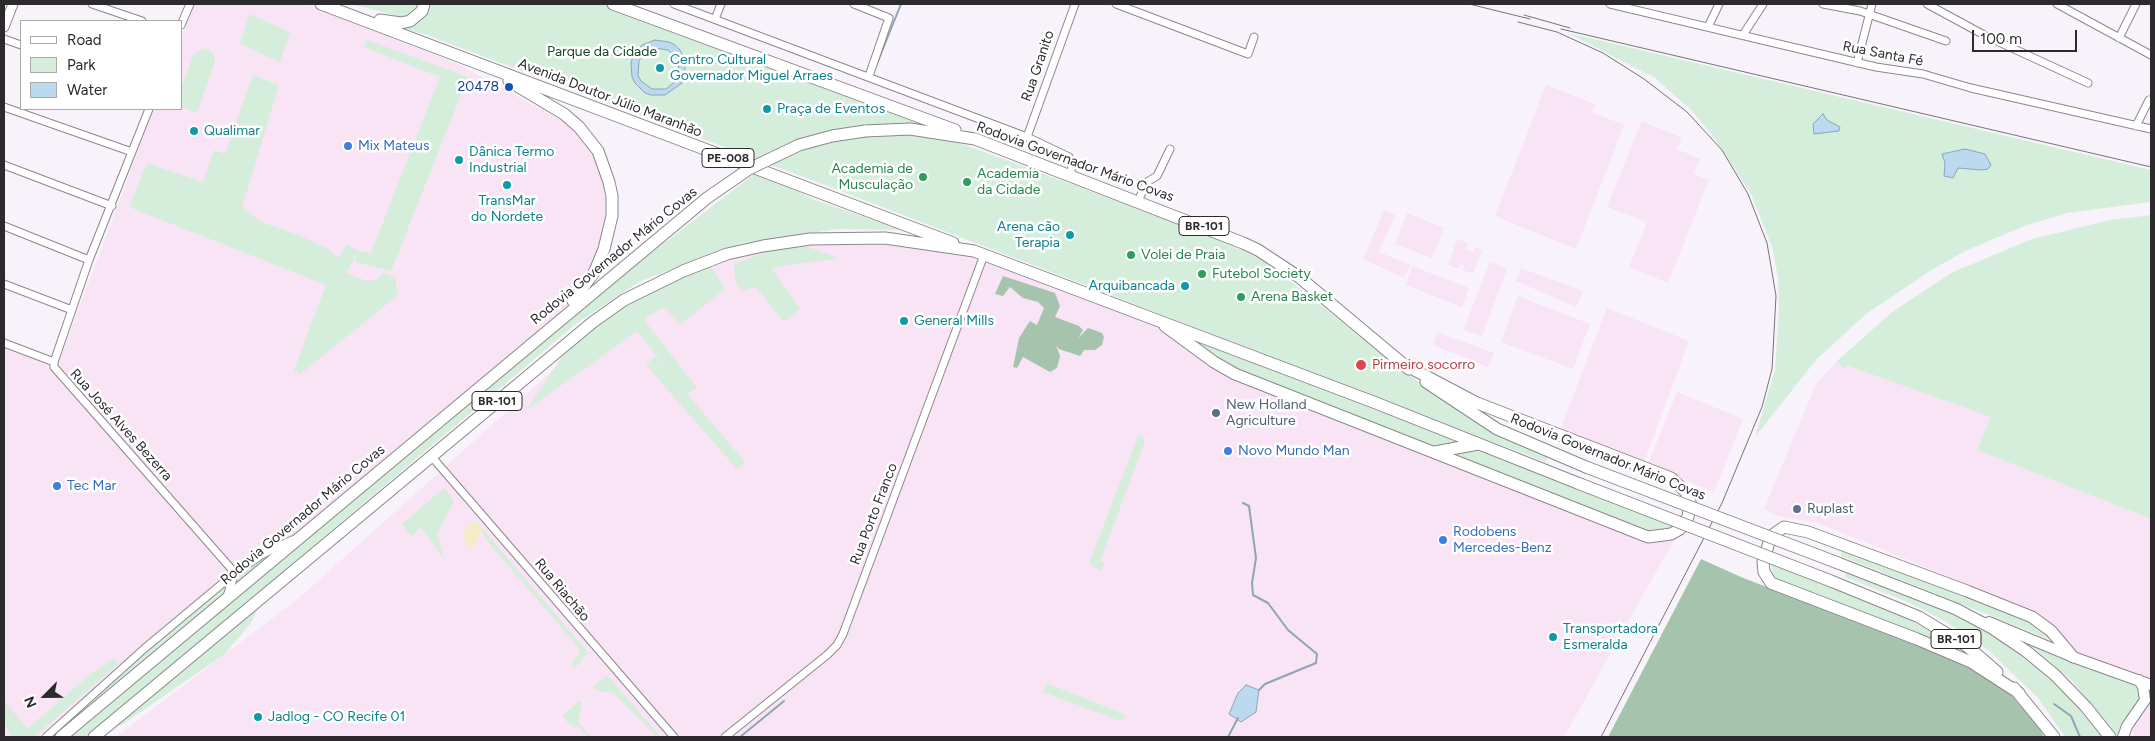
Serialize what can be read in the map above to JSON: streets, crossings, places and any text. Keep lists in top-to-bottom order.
{
  "streets": {
    "highway": [
      "Avenida Doutor Júlio Maranhão",
      "PE-008",
      "Rodovia Governador Mário Covas",
      "BR-101"
    ],
    "street": [
      "Rua Santa Fé",
      "Rua Granito",
      "Rua José Alves Bezerra",
      "Rua Porto Franco",
      "Rua Riachão"
    ]
  },
  "crossings": [
    ["Avenida Doutor Júlio Maranhão", "BR-101"],
    ["Avenida Doutor Júlio Maranhão", "Rua Porto Franco"],
    ["Rodovia Governador Mário Covas", "BR-101"],
    ["BR-101", "Rua Porto Franco"],
    ["BR-101", "Rua Riachão"]
  ],
  "parks": ["Parque da Cidade"],
  "places": [
    "Centro Cultural Governador Miguel Arraes",
    "20478",
    "Praça de Eventos",
    "Qualimar",
    "Mix Mateus",
    "Dânica Termo Industrial",
    "Academia de Musculação",
    "Academia da Cidade",
    "TransMar do Nordete",
    "Arena cão Terapia",
    "Volei de Praia",
    "Futebol Society",
    "Arquibancada",
    "Arena Basket",
    "General Mills",
    "Pirmeiro socorro",
    "New Holland Agriculture",
    "Novo Mundo Man",
    "Tec Mar",
    "Ruplast",
    "Rodobens Mercedes-Benz",
    "Transportadora Esmeralda",
    "Jadlog - CO Recife 01"
  ],
  "legend": ["Road", "Park", "Water"],
  "scale_bar": "100 m",
  "north": "bottom left"
}
